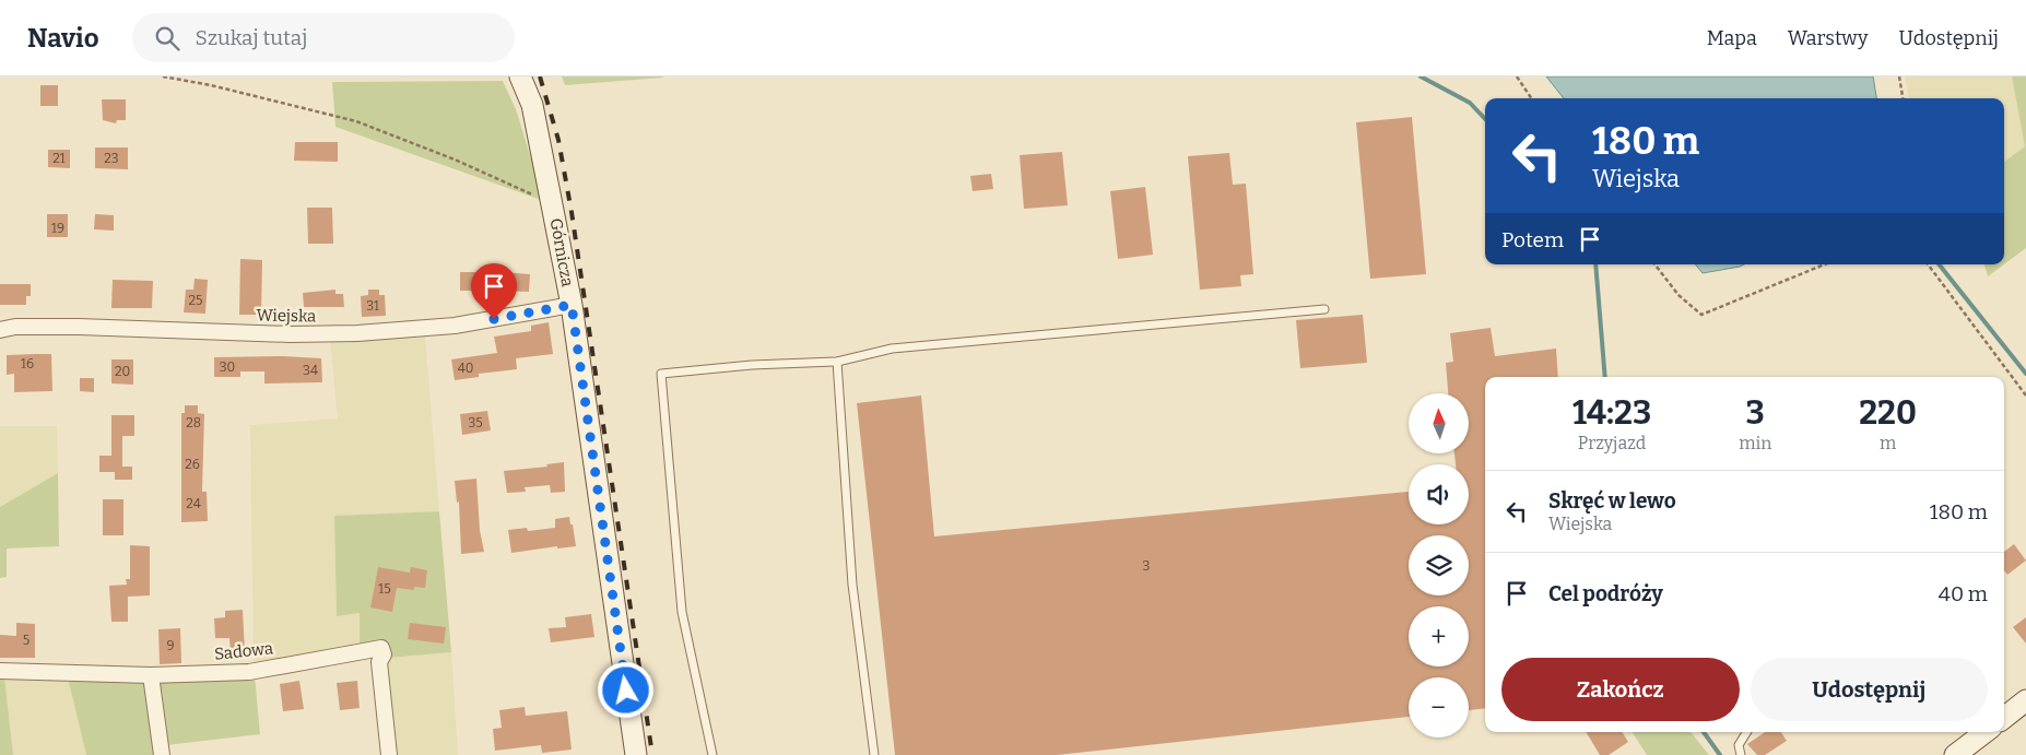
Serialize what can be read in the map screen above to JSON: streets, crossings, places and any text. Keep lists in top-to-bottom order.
{
  "streets": {
    "street": ["Górnicza", "Wiejska", "Sadowa"]
  },
  "crossings": [
    ["Górnicza", "Wiejska"]
  ],
  "house_numbers": [
    "21",
    "23",
    "19",
    "25",
    "31",
    "16",
    "30",
    "40",
    "34",
    "20",
    "28",
    "35",
    "26",
    "24",
    "3",
    "15",
    "5",
    "9"
  ],
  "north": "top",
  "page": {
    "header": "Navio",
    "search": "Szukaj tutaj",
    "nav": ["Mapa", "Warstwy", "Udostępnij"],
    "turn": ["180 m", "Wiejska"],
    "then": "Potem",
    "eta": [
      "14:23",
      "Przyjazd",
      "3",
      "min",
      "220",
      "m"
    ],
    "map_buttons": ["+", "−"],
    "list": [
      {
        "name": "Skręć w lewo",
        "note": "Wiejska",
        "value": "180 m"
      },
      {
        "name": "Cel podróży",
        "value": "40 m"
      }
    ],
    "buttons": ["Zakończ", "Udostępnij"]
  }
}
